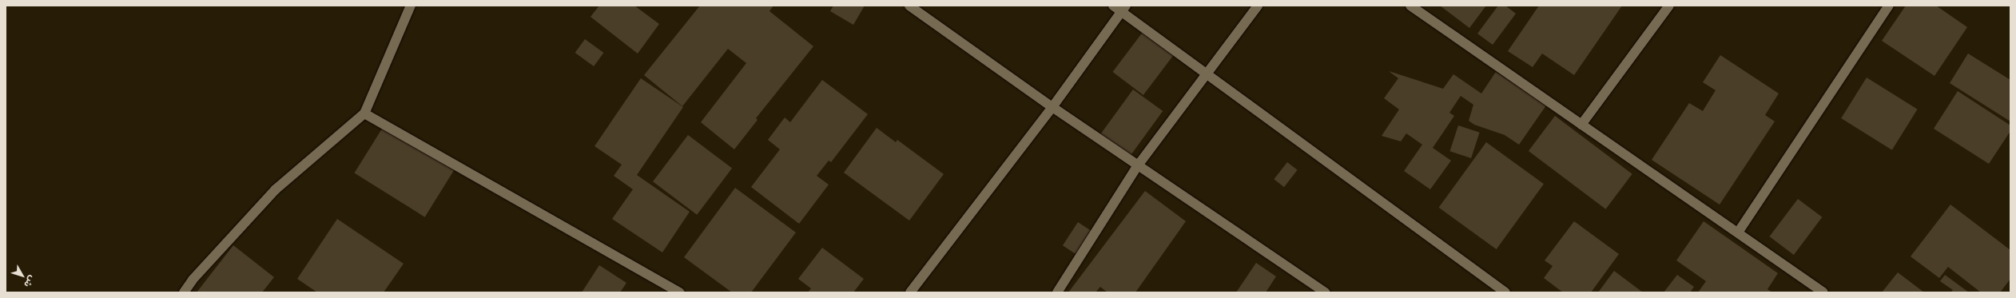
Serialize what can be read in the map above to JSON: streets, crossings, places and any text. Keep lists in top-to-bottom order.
{
  "north": "bottom right"
}
